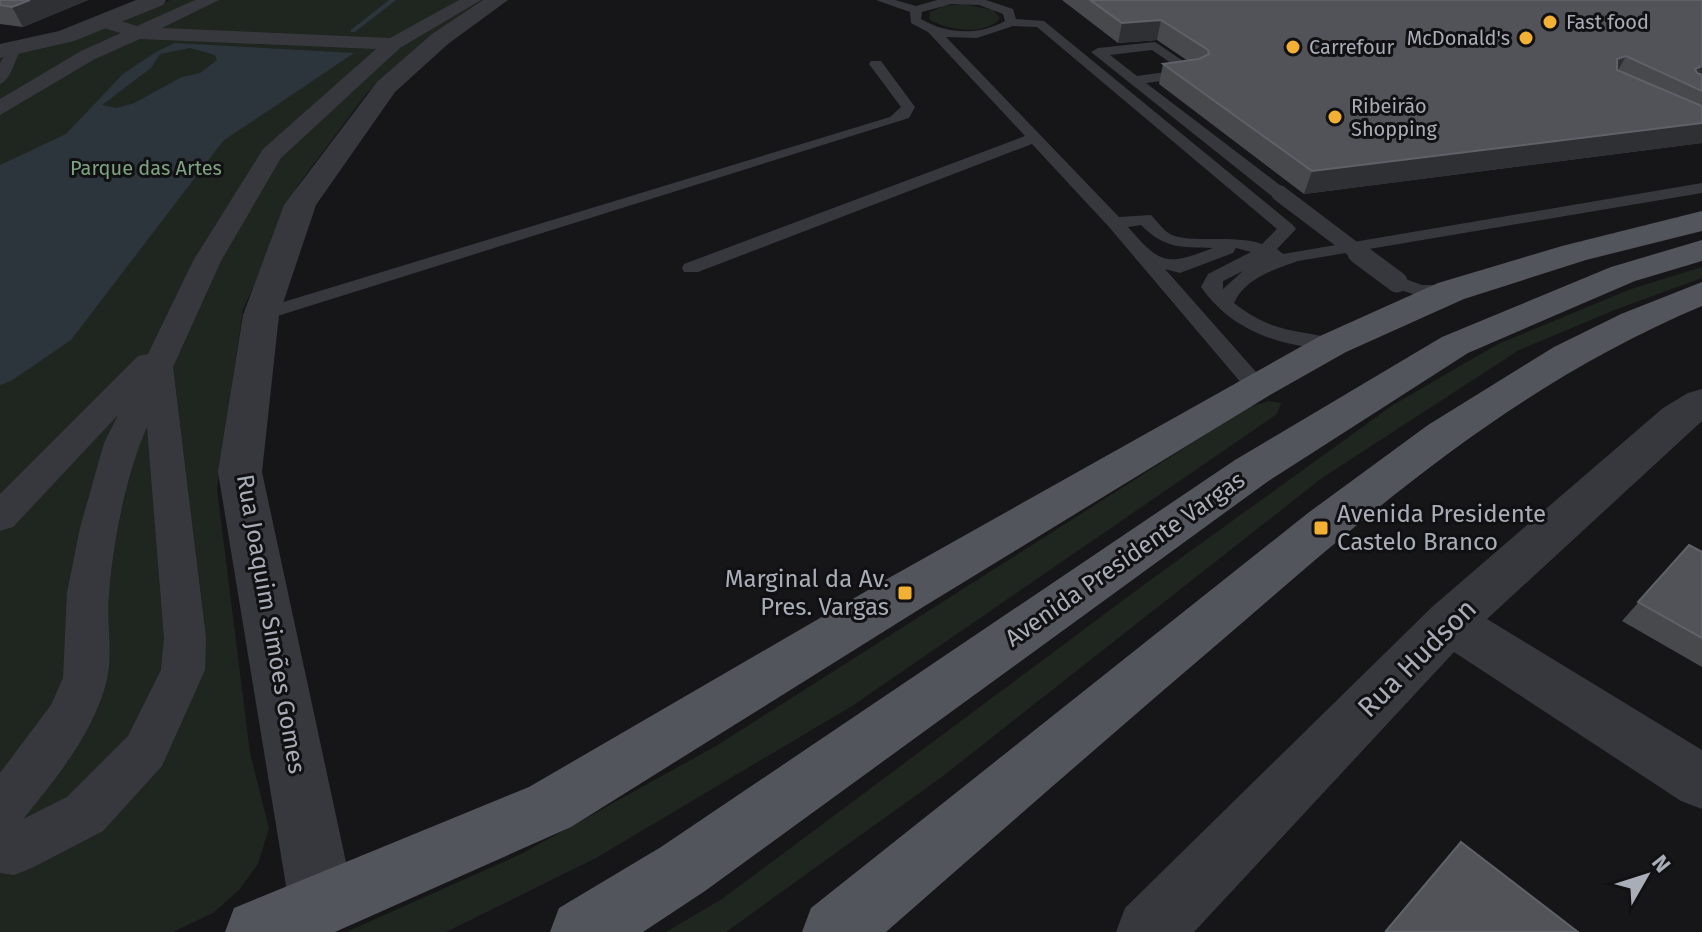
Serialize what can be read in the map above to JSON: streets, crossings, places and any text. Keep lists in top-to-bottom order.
{
  "streets": {
    "main road": ["Avenida Presidente Vargas"],
    "street": ["Rua Joaquim Simões Gomes", "Rua Hudson"]
  },
  "parks": ["Parque das Artes"],
  "places": {
    "other": [
      "Fast food",
      "McDonald's",
      "Carrefour",
      "Ribeirão Shopping"
    ],
    "transit": ["Avenida Presidente Castelo Branco", "Marginal da Av. Pres. Vargas"]
  },
  "north": "top right"
}
